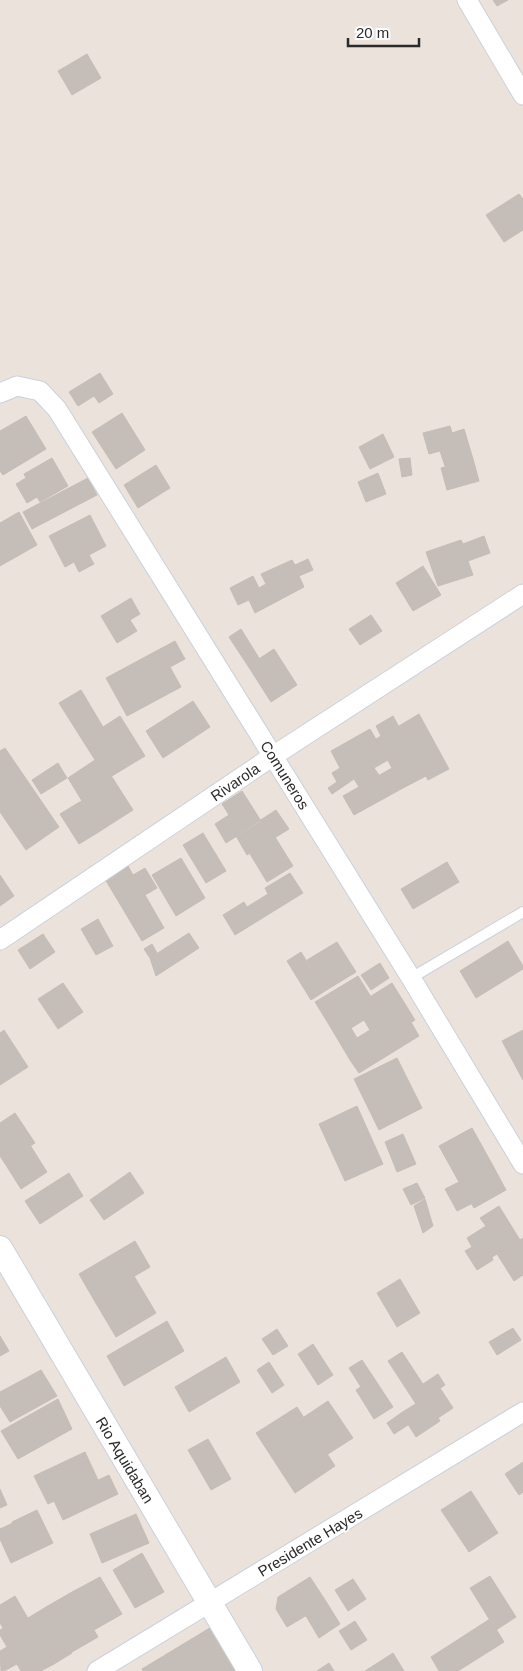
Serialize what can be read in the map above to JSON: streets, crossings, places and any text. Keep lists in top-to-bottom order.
{
  "streets": {
    "street": [
      "Comuneros",
      "Rivarola",
      "Rio Aquidaban",
      "Presidente Hayes"
    ]
  },
  "crossings": [
    ["Comuneros", "Rivarola"],
    ["Rio Aquidaban", "Presidente Hayes"]
  ],
  "scale_bar": "20 m"
}
